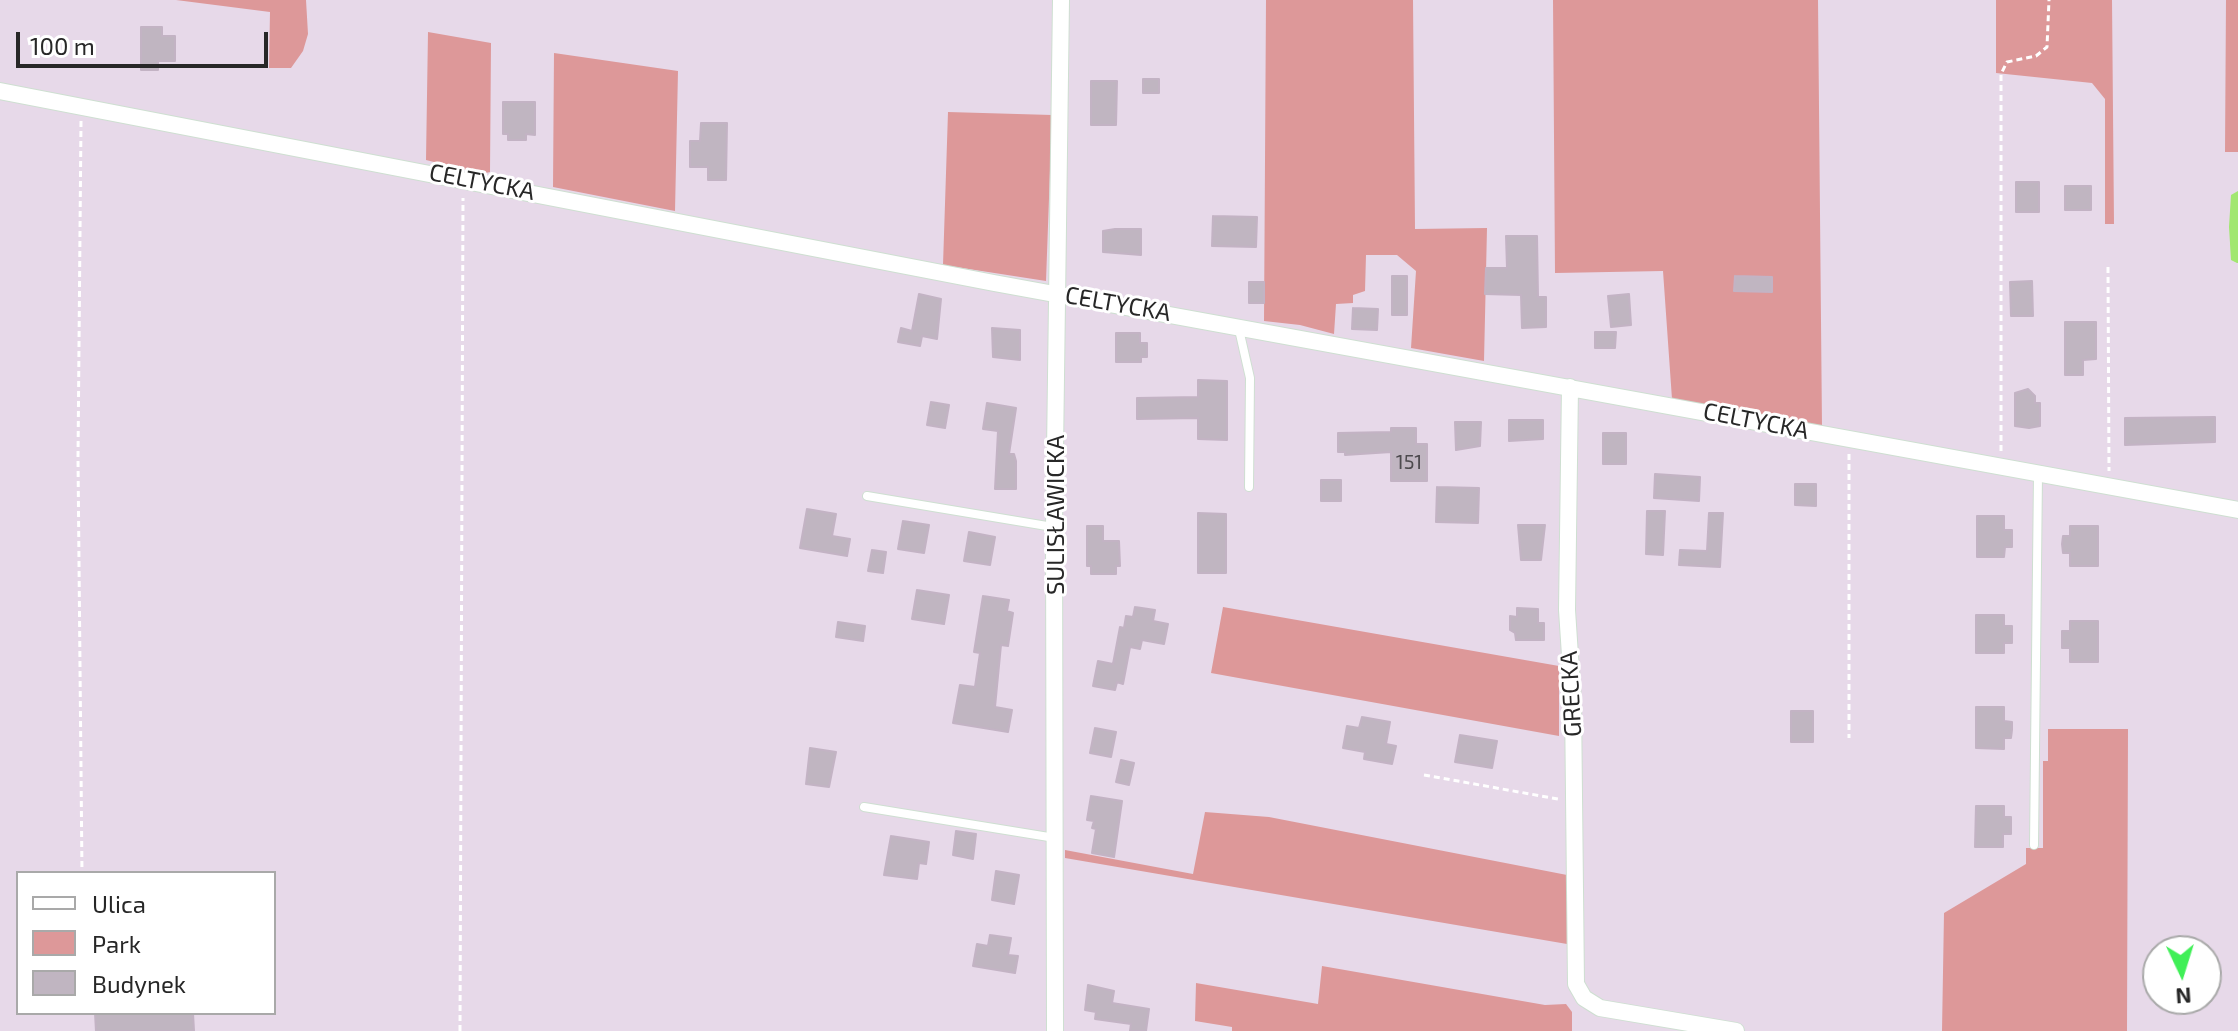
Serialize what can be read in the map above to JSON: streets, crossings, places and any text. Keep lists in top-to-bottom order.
{
  "streets": {
    "street": ["CELTYCKA", "SULISŁAWICKA", "GRECKA"]
  },
  "crossings": [
    ["CELTYCKA", "SULISŁAWICKA"],
    ["CELTYCKA", "GRECKA"]
  ],
  "house_numbers": ["151"],
  "legend": ["Ulica", "Park", "Budynek"],
  "scale_bar": "100 m",
  "north": "bottom"
}
